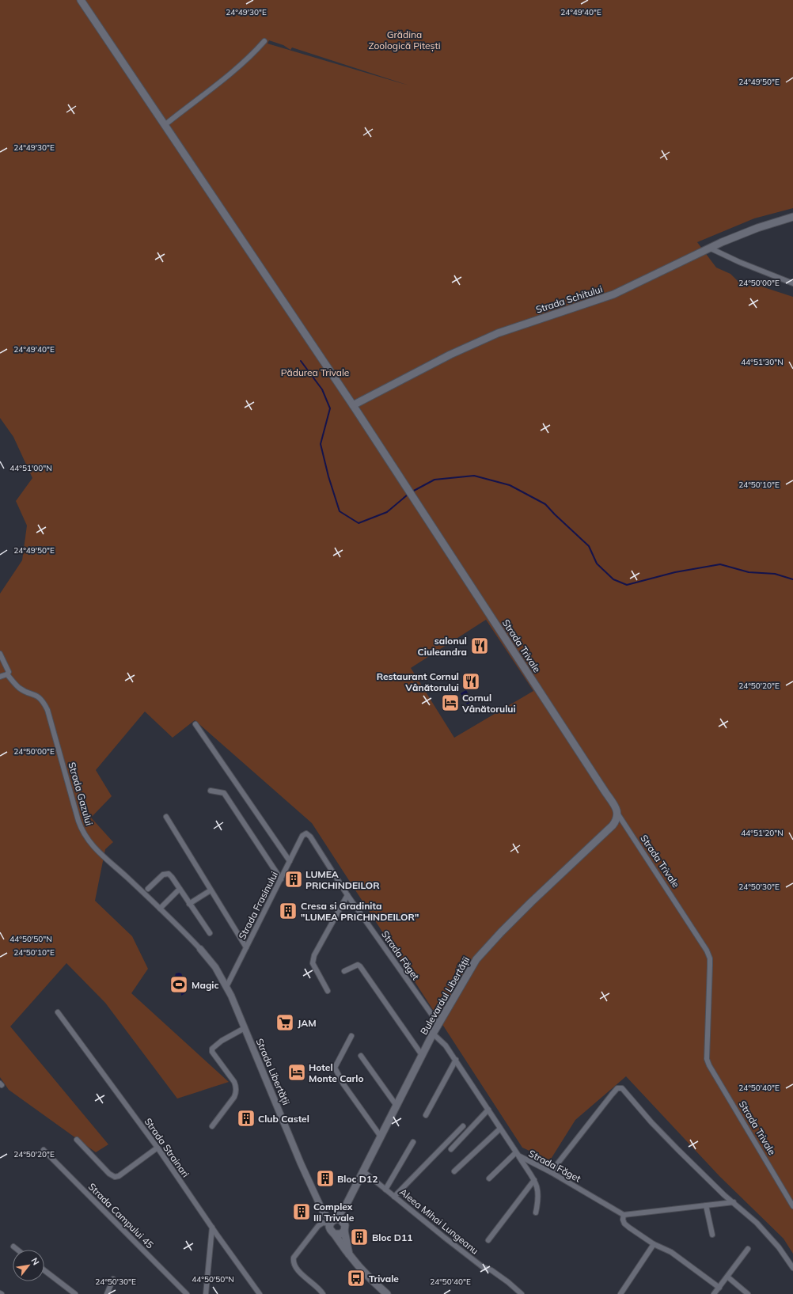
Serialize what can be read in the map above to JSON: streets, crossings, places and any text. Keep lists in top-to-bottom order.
{
  "streets": {
    "main road": ["Strada Schitului", "Strada Trivale", "Bulevardul Libertății"],
    "street": [
      "Strada Gazului",
      "Strada Frasinului",
      "Strada Făget",
      "Strada Libertății",
      "Strada Strainari",
      "Strada Campului 45",
      "Aleea Mihai Lungeanu"
    ]
  },
  "crossings": [
    ["Strada Schitului", "Strada Trivale"],
    ["Strada Trivale", "Bulevardul Libertății"],
    ["Strada Gazului", "Strada Libertății"],
    ["Strada Frasinului", "Strada Făget"],
    ["Strada Frasinului", "Strada Libertății"],
    ["Strada Făget", "Bulevardul Libertății"],
    ["Bulevardul Libertății", "Strada Libertății"],
    ["Bulevardul Libertății", "Aleea Mihai Lungeanu"]
  ],
  "parks": ["Grădina Zoologică Pitești", "Pădurea Trivale"],
  "places": {
    "restaurant": ["salonul Ciuleandra", "Restaurant Cornul Vânătorului"],
    "hotel": ["Cornul Vânătorului", "Hotel Monte Carlo"],
    "building": [
      "LUMEA PRICHINDEILOR",
      "Cresa si Gradinita \"LUMEA PRICHINDEILOR\"",
      "Club Castel",
      "Bloc D12",
      "Complex III Trivale",
      "Bloc D11"
    ],
    "sports": ["Magic"],
    "supermarket": ["JAM"],
    "bus stop": ["Trivale"]
  },
  "north": "top right",
  "coordinates": [
    "24°49'30\"E",
    "24°49'40\"E",
    "24°49'50\"E",
    "24°50'00\"E",
    "44°51'30\"N",
    "44°51'00\"N",
    "24°50'10\"E",
    "24°50'20\"E",
    "44°51'20\"N",
    "24°50'30\"E",
    "44°50'50\"N",
    "24°50'40\"E"
  ]
}
